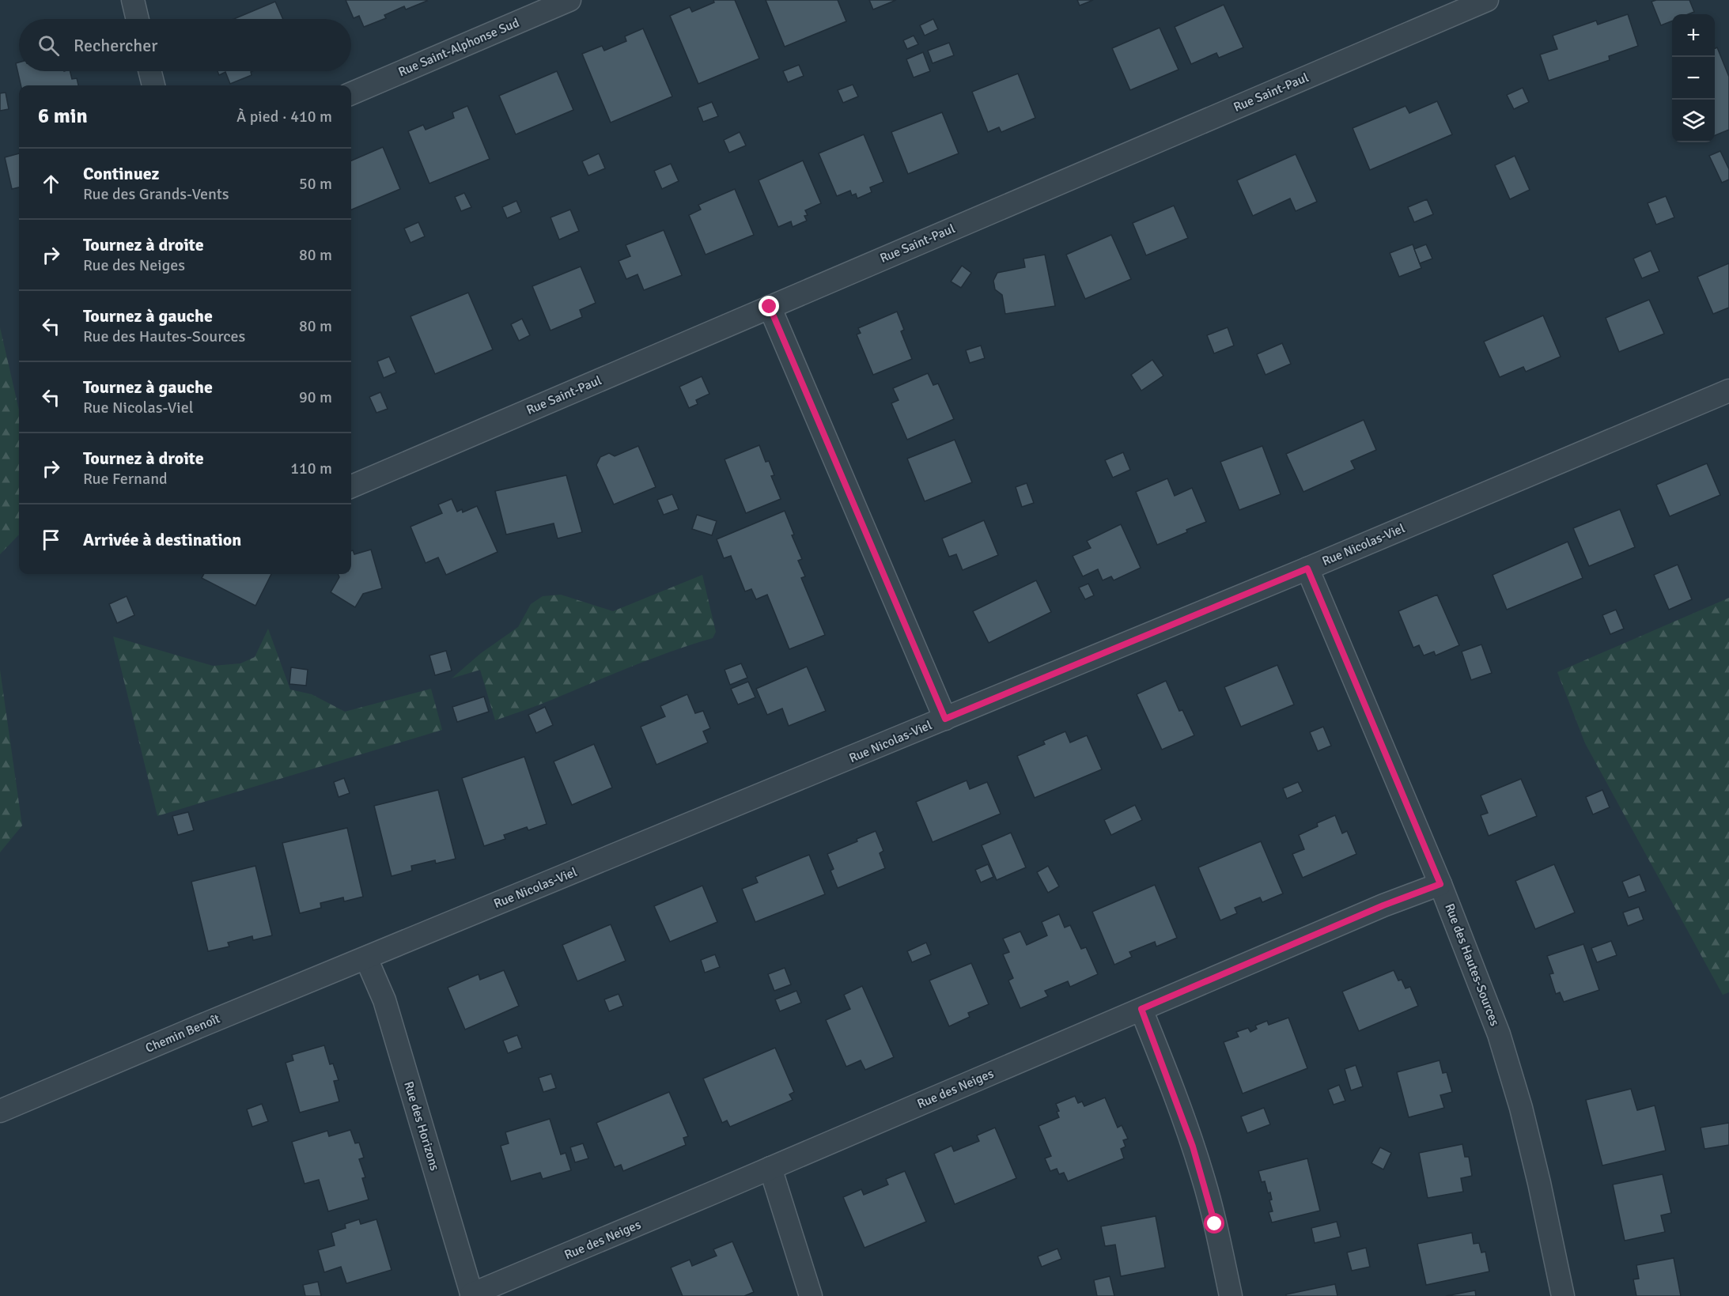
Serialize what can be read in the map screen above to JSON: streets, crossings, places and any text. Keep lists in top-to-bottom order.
{
  "streets": {
    "street": [
      "Rue Saint-Alphonse Sud",
      "Rue Saint-Paul",
      "Rue Nicolas-Viel",
      "Rue des Hautes-Sources",
      "Chemin Benoît",
      "Rue des Neiges",
      "Rue des Horizons"
    ]
  },
  "crossings": [
    ["Rue Nicolas-Viel", "Rue des Hautes-Sources"],
    ["Rue Nicolas-Viel", "Chemin Benoît"],
    ["Rue Nicolas-Viel", "Rue des Horizons"],
    ["Rue des Hautes-Sources", "Rue des Neiges"],
    ["Chemin Benoît", "Rue des Horizons"],
    ["Rue des Neiges", "Rue des Horizons"]
  ],
  "page": {
    "map_buttons": ["+", "−"],
    "search": "Rechercher",
    "heading": ["6 min", "À pied · 410 m"],
    "list": [
      ["Continuez", "Rue des Grands-Vents", "50 m"],
      ["Tournez à droite", "Rue des Neiges", "80 m"],
      ["Tournez à gauche", "Rue des Hautes-Sources", "80 m"],
      ["Tournez à gauche", "Rue Nicolas-Viel", "90 m"],
      ["Tournez à droite", "Rue Fernand", "110 m"],
      "Arrivée à destination"
    ]
  }
}
